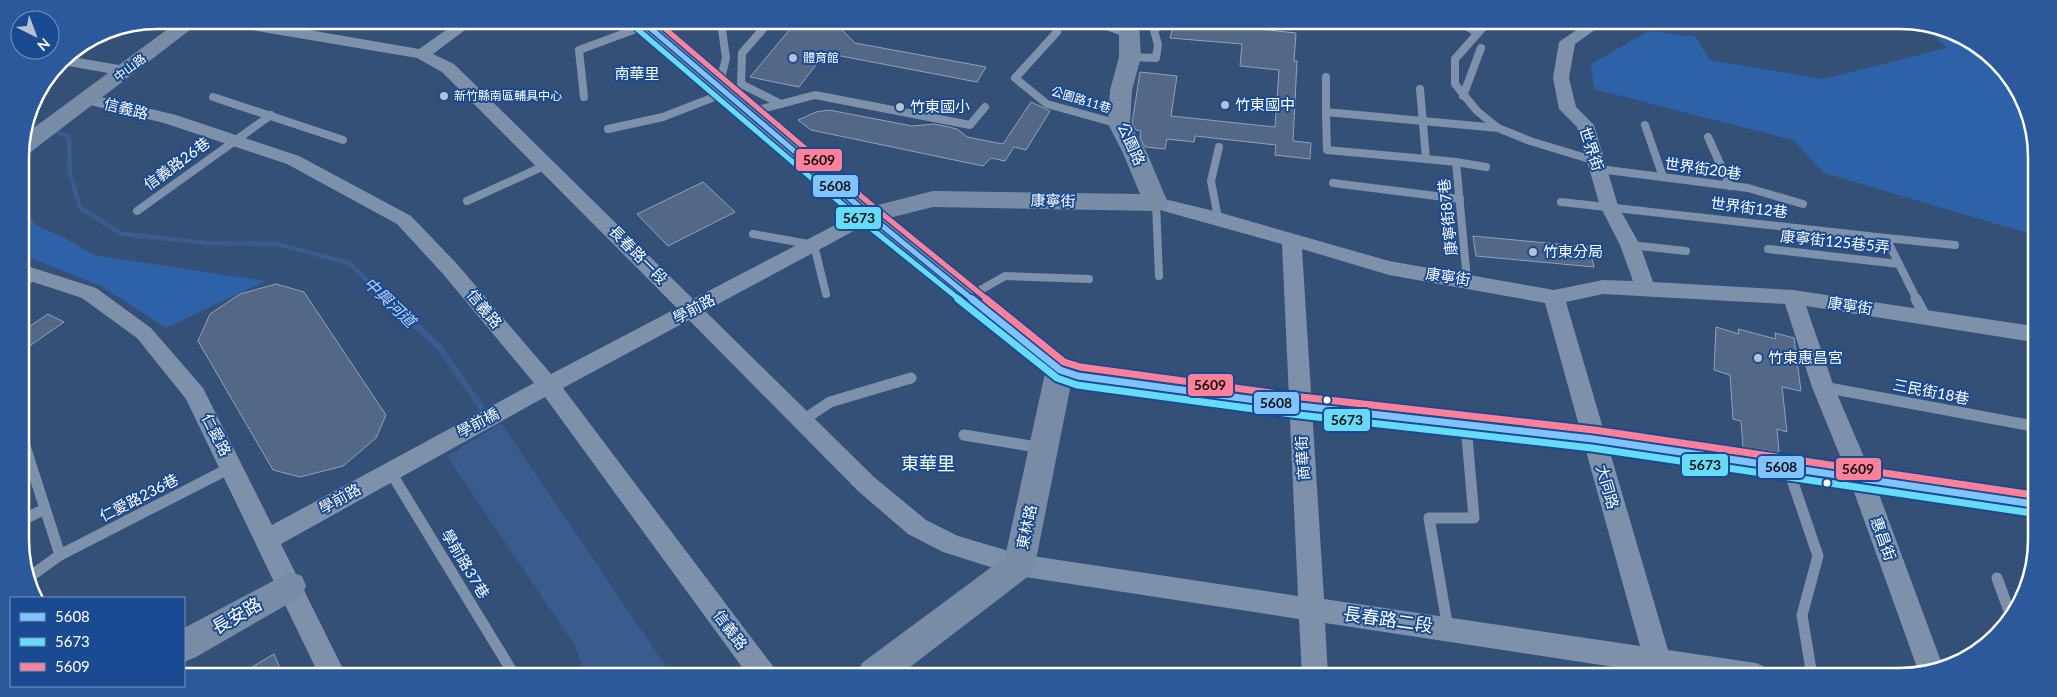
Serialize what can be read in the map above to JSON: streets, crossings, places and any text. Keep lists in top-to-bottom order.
{
  "streets": {
    "main road": [
      "中山路",
      "公園路",
      "康寧街",
      "東林路",
      "長安路"
    ],
    "street": [
      "信義路",
      "世界街",
      "長春路一段",
      "學前路",
      "學前橋",
      "仁愛路",
      "商華街",
      "大同路",
      "惠昌街",
      "長春路二段"
    ],
    "lane": [
      "公園路11巷",
      "信義路26巷",
      "世界街20巷",
      "世界街12巷",
      "康寧街87巷",
      "康寧街125巷5弄",
      "三民街18巷",
      "仁愛路236巷",
      "學前路37巷"
    ]
  },
  "crossings": [
    ["中山路", "信義路"],
    ["公園路11巷", "公園路"],
    ["信義路", "信義路26巷"],
    ["信義路", "學前路"],
    ["公園路", "康寧街"],
    ["世界街", "世界街20巷"],
    ["世界街", "康寧街"],
    ["世界街", "世界街12巷"],
    ["康寧街", "康寧街87巷"],
    ["康寧街", "學前路"],
    ["康寧街", "商華街"],
    ["康寧街", "大同路"],
    ["康寧街", "惠昌街"],
    ["長春路一段", "學前路"],
    ["長春路一段", "東林路"],
    ["長春路一段", "長春路二段"],
    ["學前路", "學前橋"],
    ["學前路", "仁愛路"],
    ["學前路", "學前路37巷"],
    ["三民街18巷", "惠昌街"],
    ["仁愛路", "仁愛路236巷"],
    ["仁愛路", "長安路"],
    ["商華街", "長春路二段"],
    ["大同路", "長春路二段"],
    ["東林路", "長春路二段"]
  ],
  "districts": ["南華里", "東華里"],
  "water": ["中興河道"],
  "places": [
    "體育館",
    "新竹縣南區輔具中心",
    "竹東國中",
    "竹東國小",
    "竹東分局",
    "竹東惠昌宮"
  ],
  "lines": ["transit line 5608", "transit line 5673", "transit line 5609"],
  "legend": ["5608", "5673", "5609"],
  "north": "bottom right"
}
